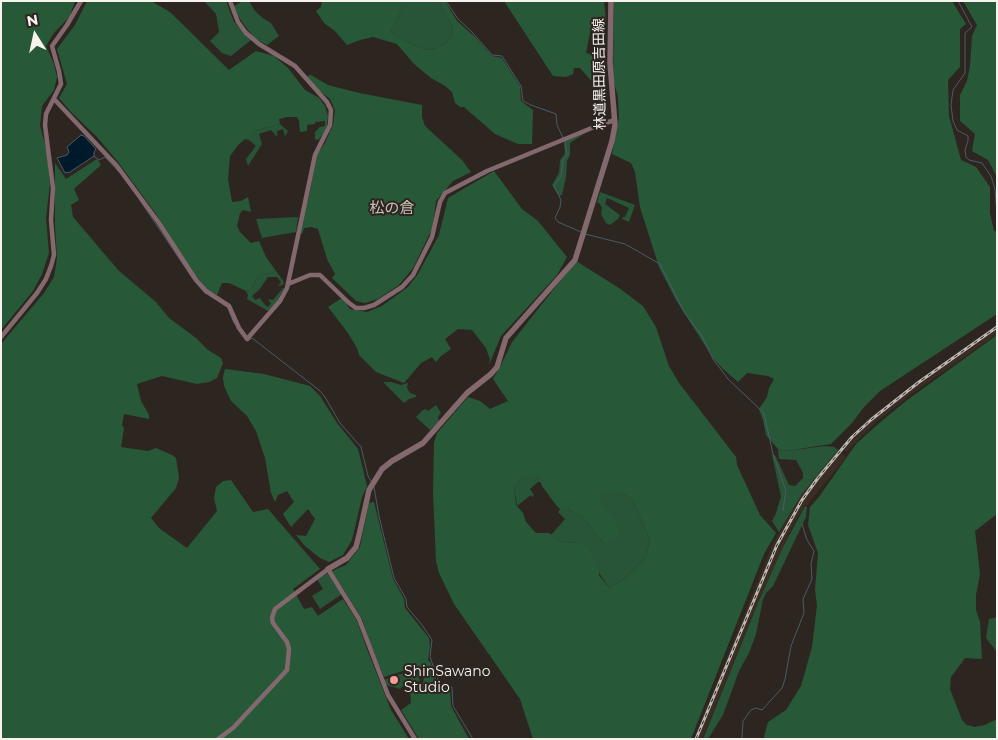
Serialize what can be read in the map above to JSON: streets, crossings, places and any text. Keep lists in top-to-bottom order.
{
  "streets": {
    "street": ["林道黒田原吉田線"]
  },
  "districts": ["松の倉"],
  "places": ["ShinSawano Studio"],
  "north": "top"
}
